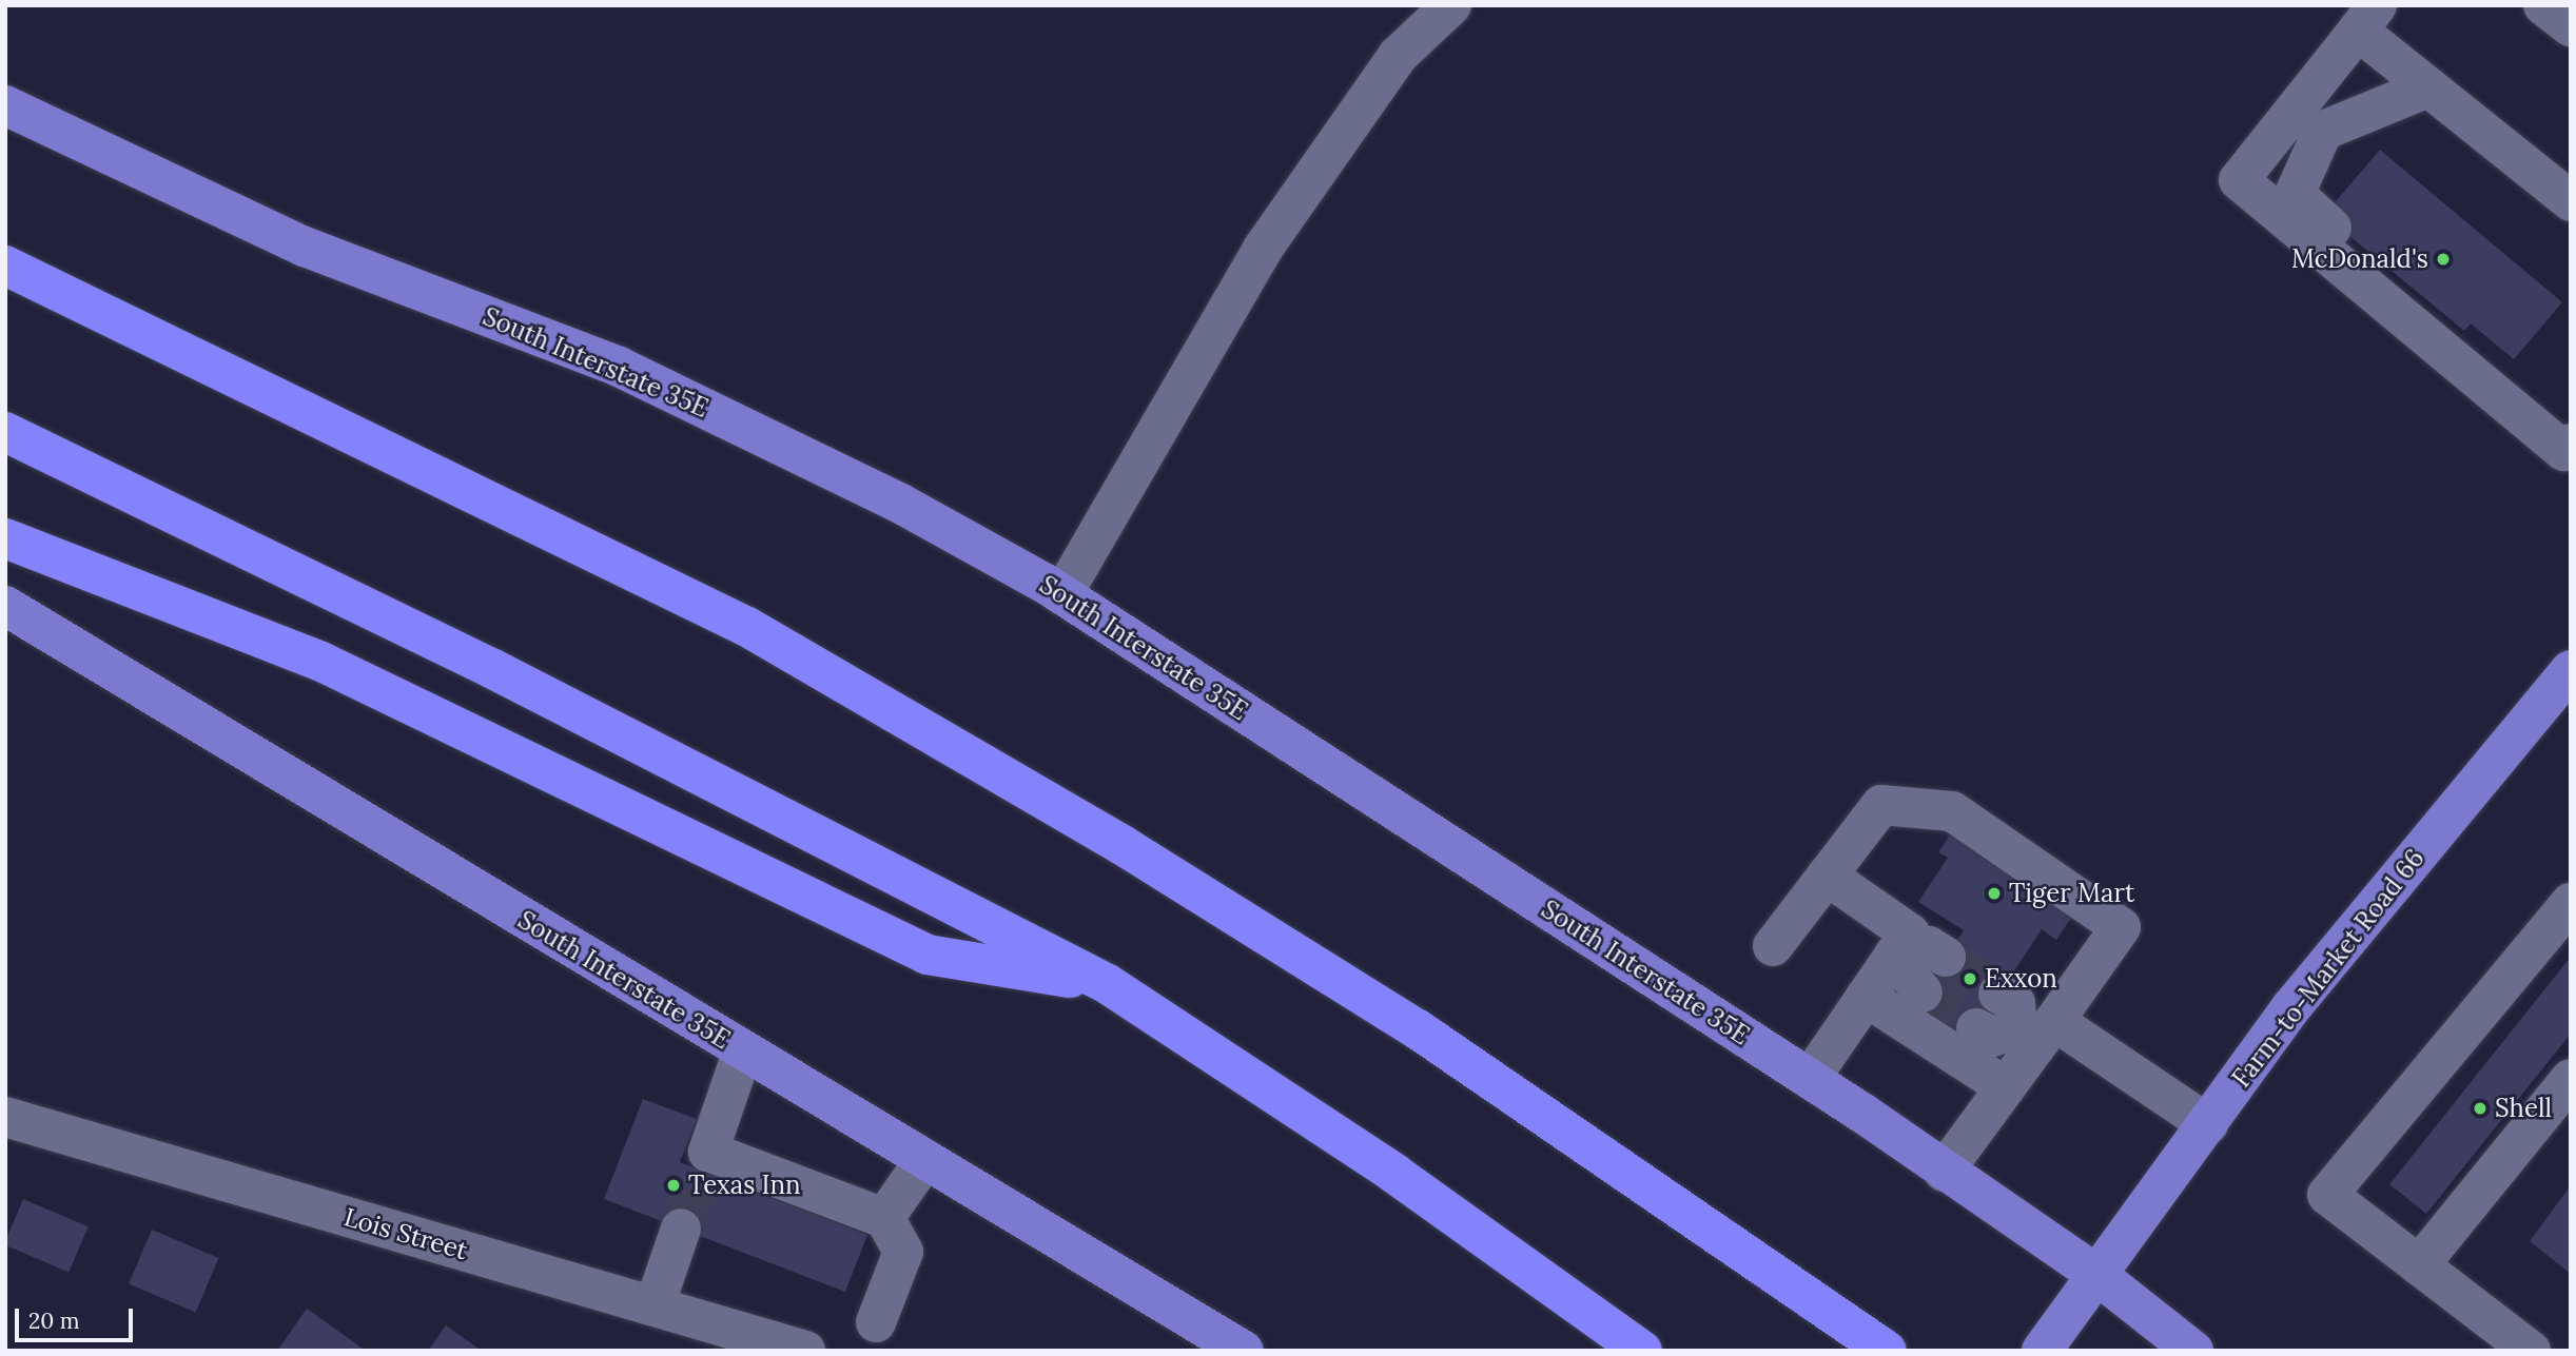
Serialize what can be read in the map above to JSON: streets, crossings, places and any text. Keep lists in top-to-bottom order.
{
  "streets": {
    "main road": ["South Interstate 35E", "Farm-to-Market Road 66"],
    "street": ["Lois Street"]
  },
  "crossings": [
    ["South Interstate 35E", "Farm-to-Market Road 66"]
  ],
  "places": [
    "McDonald's",
    "Tiger Mart",
    "Exxon",
    "Shell",
    "Texas Inn"
  ],
  "scale_bar": "20 m"
}
